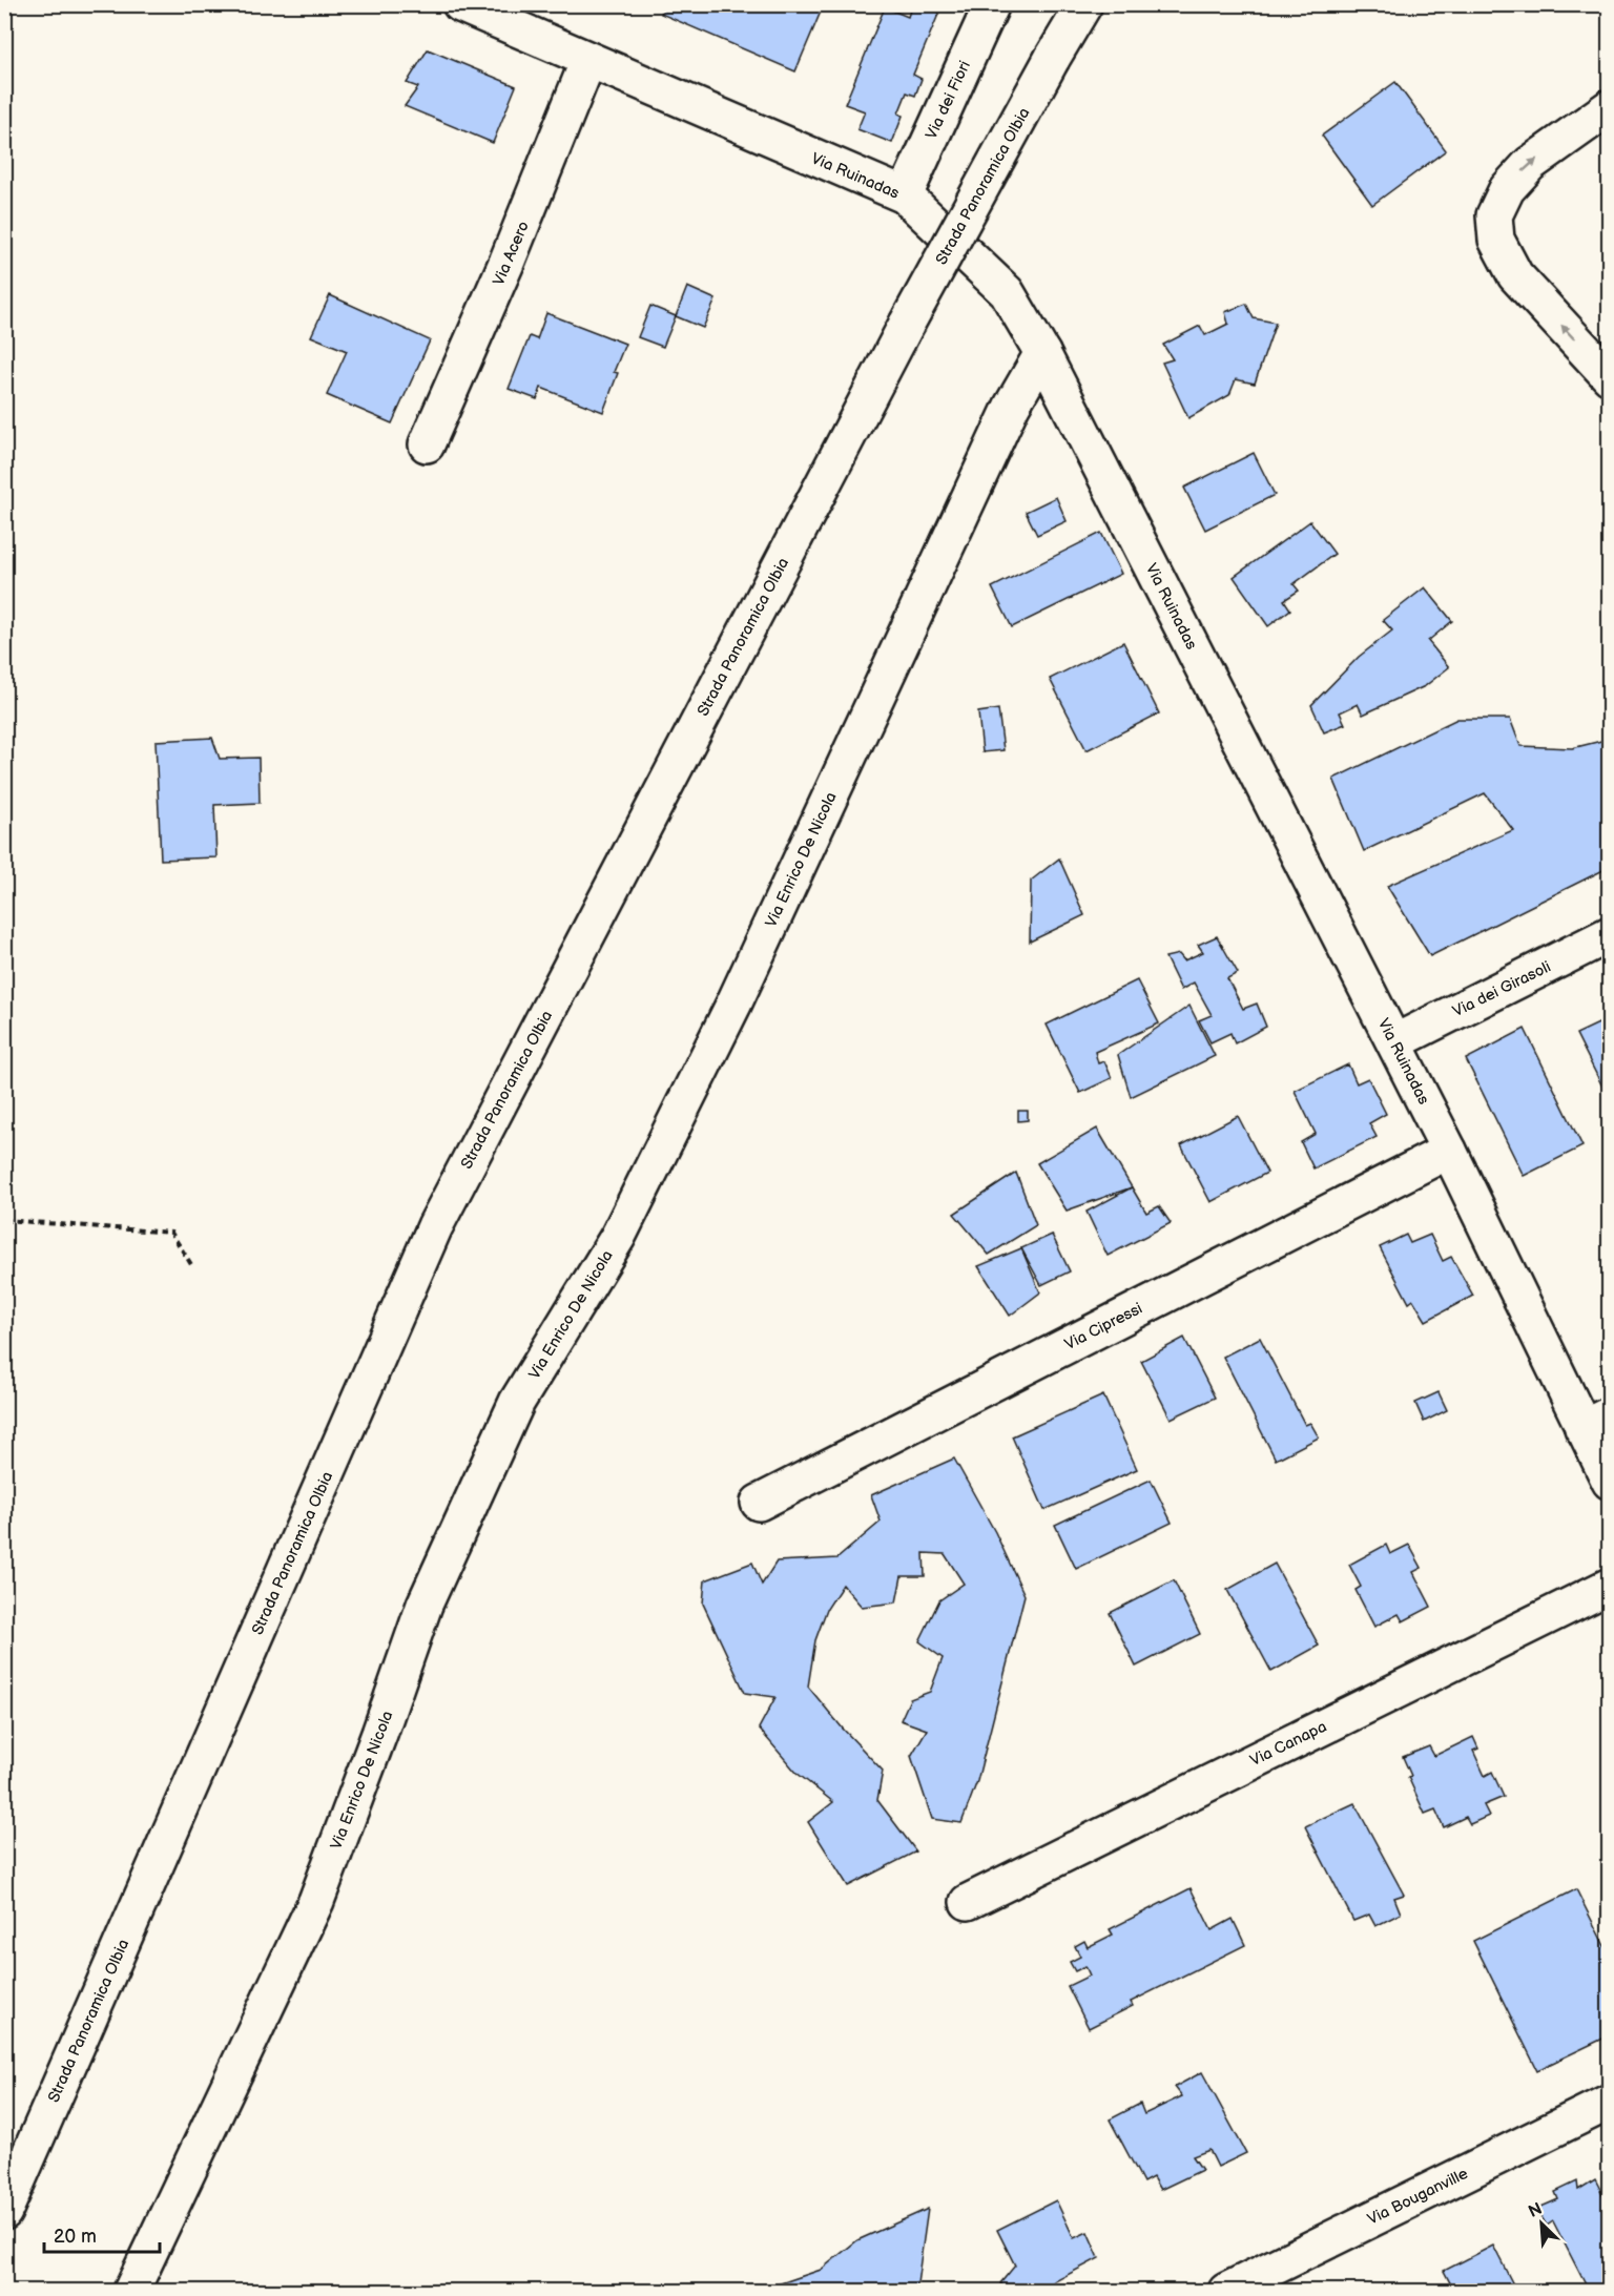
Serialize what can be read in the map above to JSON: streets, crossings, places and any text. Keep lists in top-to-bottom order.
{
  "streets": {
    "main road": [
      "Via dei Fiori",
      "Via Ruinadas",
      "Strada Panoramica Olbia",
      "Via Acero",
      "Via Enrico De Nicola",
      "Via dei Girasoli",
      "Via Cipressi",
      "Via Canapa",
      "Via Bouganville"
    ]
  },
  "crossings": [
    ["Via dei Fiori", "Via Ruinadas"],
    ["Via Ruinadas", "Via Acero"],
    ["Via Ruinadas", "Via Enrico De Nicola"],
    ["Via Ruinadas", "Via dei Girasoli"],
    ["Via Ruinadas", "Via Cipressi"]
  ],
  "scale_bar": "20 m",
  "north": "top left"
}
